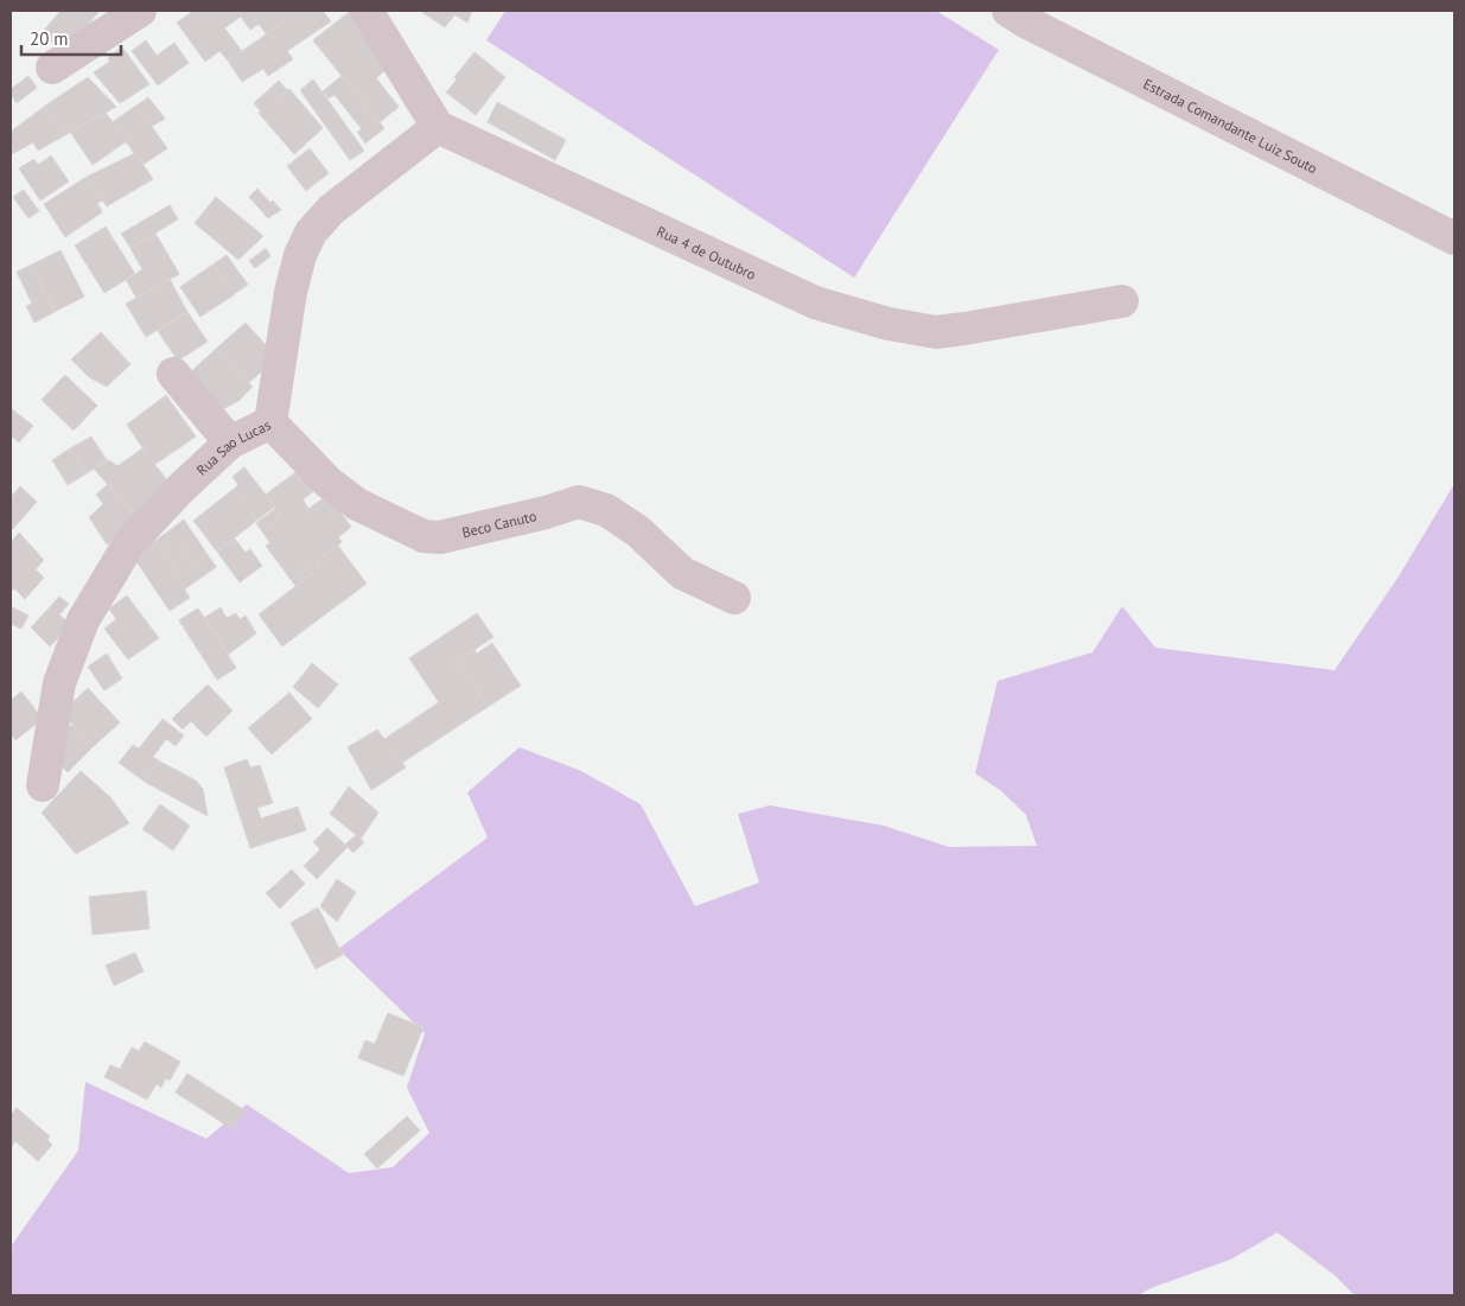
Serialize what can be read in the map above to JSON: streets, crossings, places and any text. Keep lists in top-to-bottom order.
{
  "streets": {
    "street": [
      "Estrada Comandante Luiz Souto",
      "Rua 4 de Outubro",
      "Rua Sao Lucas",
      "Beco Canuto"
    ]
  },
  "crossings": [
    ["Rua 4 de Outubro", "Rua Sao Lucas"],
    ["Rua Sao Lucas", "Beco Canuto"]
  ],
  "scale_bar": "20 m"
}
